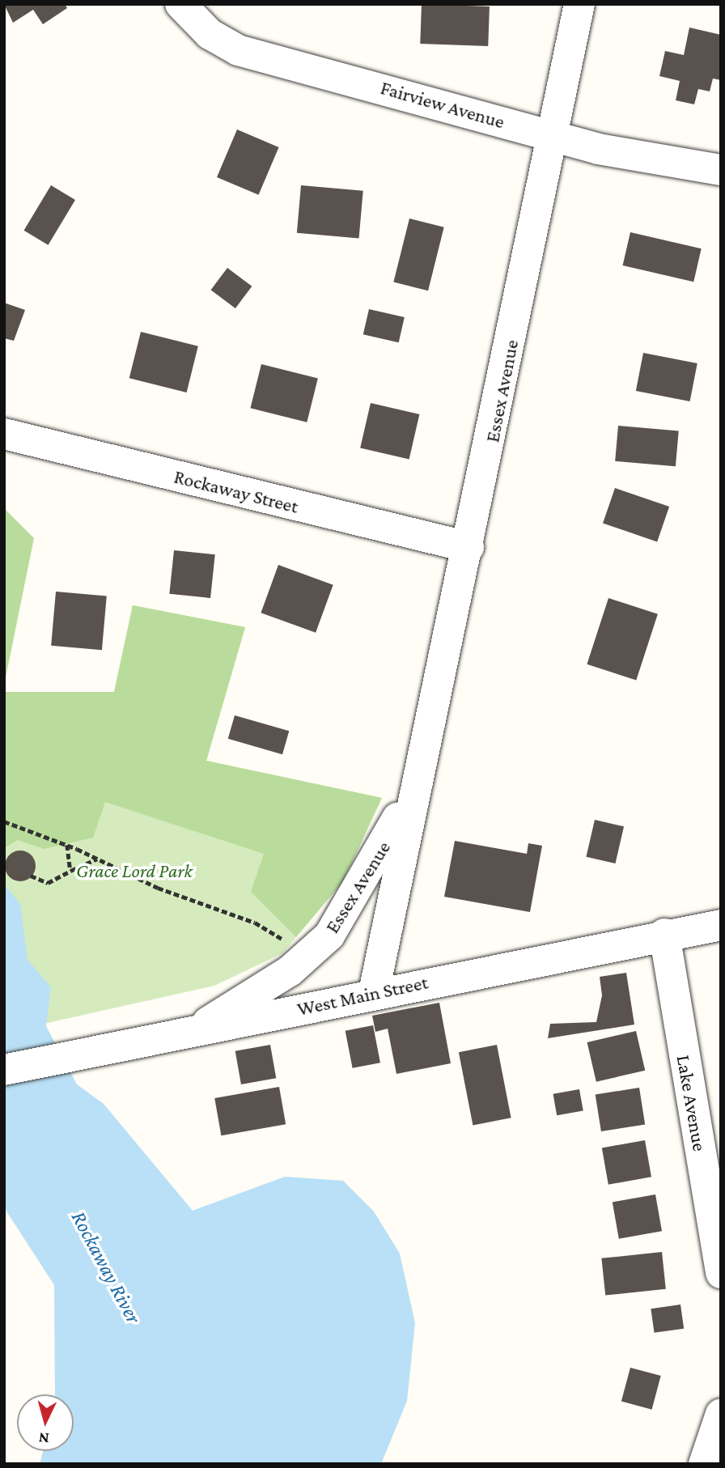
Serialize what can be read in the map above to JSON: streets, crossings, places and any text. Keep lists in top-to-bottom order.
{
  "streets": {
    "street": [
      "Fairview Avenue",
      "Essex Avenue",
      "Rockaway Street",
      "West Main Street",
      "Lake Avenue"
    ]
  },
  "crossings": [
    ["Fairview Avenue", "Essex Avenue"],
    ["Essex Avenue", "Rockaway Street"],
    ["Essex Avenue", "West Main Street"],
    ["West Main Street", "Lake Avenue"]
  ],
  "water": ["Rockaway River"],
  "parks": ["Grace Lord Park"],
  "north": "bottom"
}
